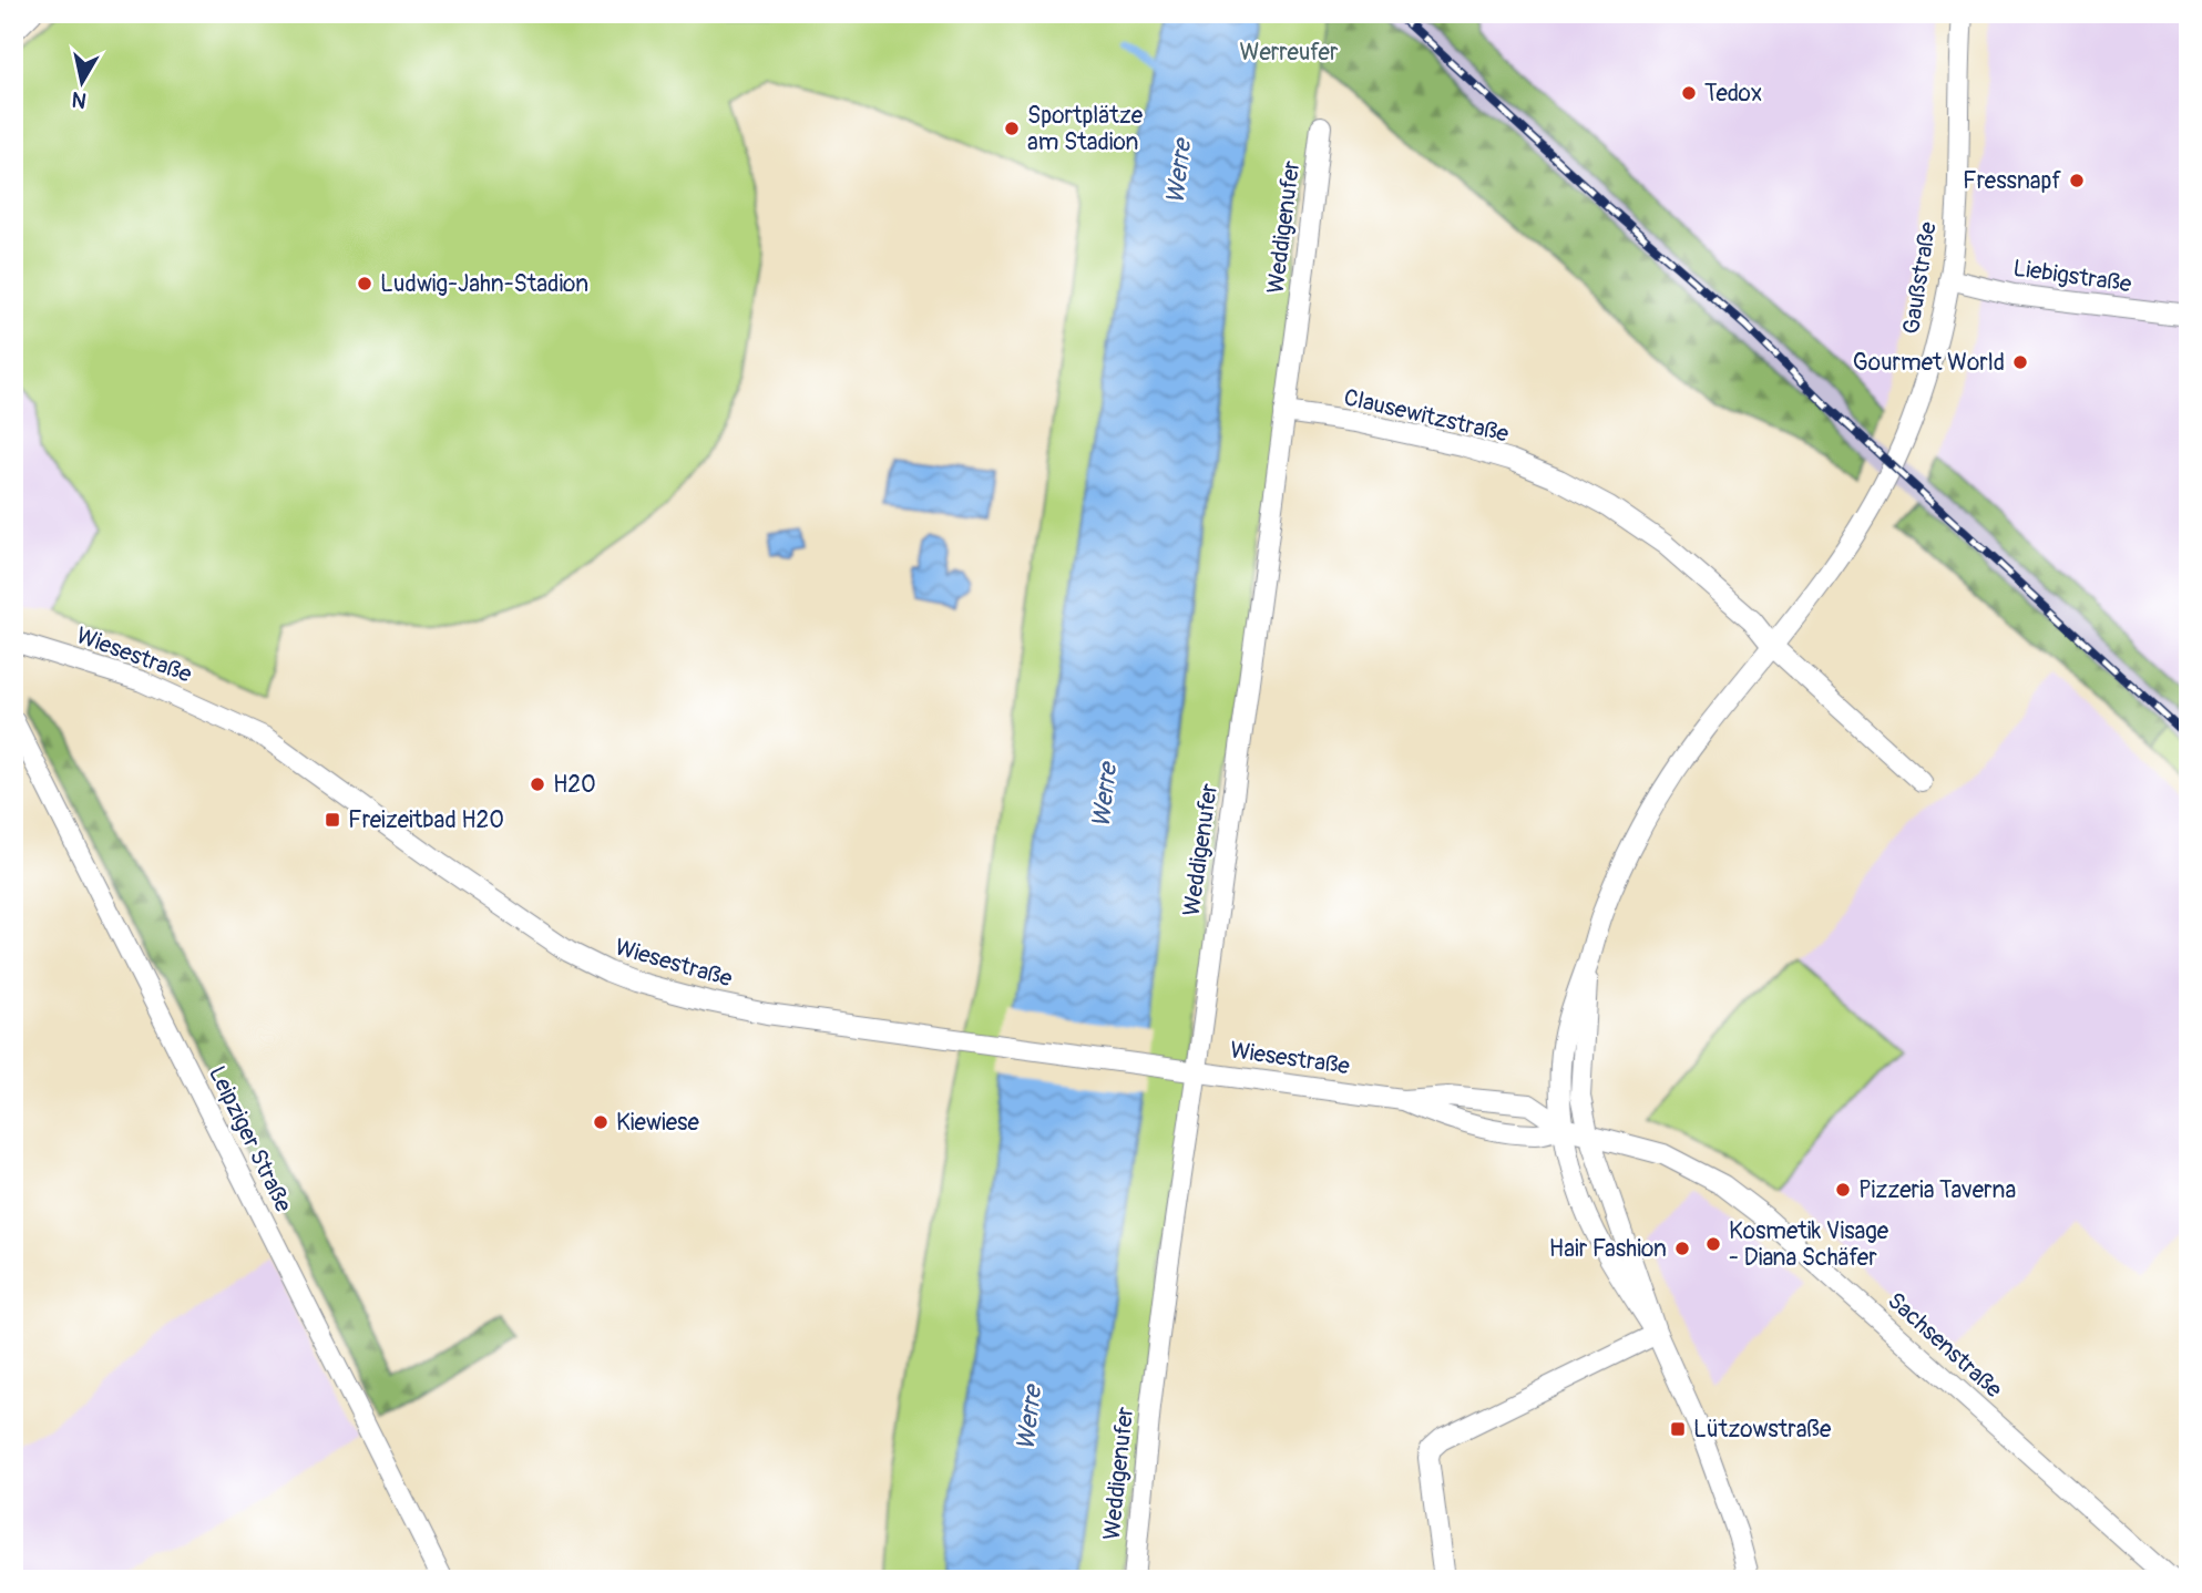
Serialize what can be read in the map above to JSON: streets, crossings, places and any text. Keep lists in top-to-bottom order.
{
  "streets": {
    "street": [
      "Weddigenufer",
      "Liebigstraße",
      "Gaußstraße",
      "Clausewitzstraße",
      "Wiesestraße",
      "Leipziger Straße",
      "Sachsenstraße"
    ]
  },
  "crossings": [
    ["Weddigenufer", "Clausewitzstraße"],
    ["Weddigenufer", "Wiesestraße"],
    ["Liebigstraße", "Gaußstraße"],
    ["Gaußstraße", "Clausewitzstraße"],
    ["Wiesestraße", "Sachsenstraße"]
  ],
  "water": ["Werre"],
  "parks": ["Werreufer"],
  "places": {
    "other": [
      "Tedox",
      "Sportplätze am Stadion",
      "Fressnapf",
      "Ludwig-Jahn-Stadion",
      "Gourmet World",
      "H2O",
      "Kiewiese",
      "Pizzeria Taverna",
      "Kosmetik Visage - Diana Schäfer",
      "Hair Fashion"
    ],
    "transit": ["Freizeitbad H2O", "Lützowstraße"]
  },
  "north": "bottom"
}
